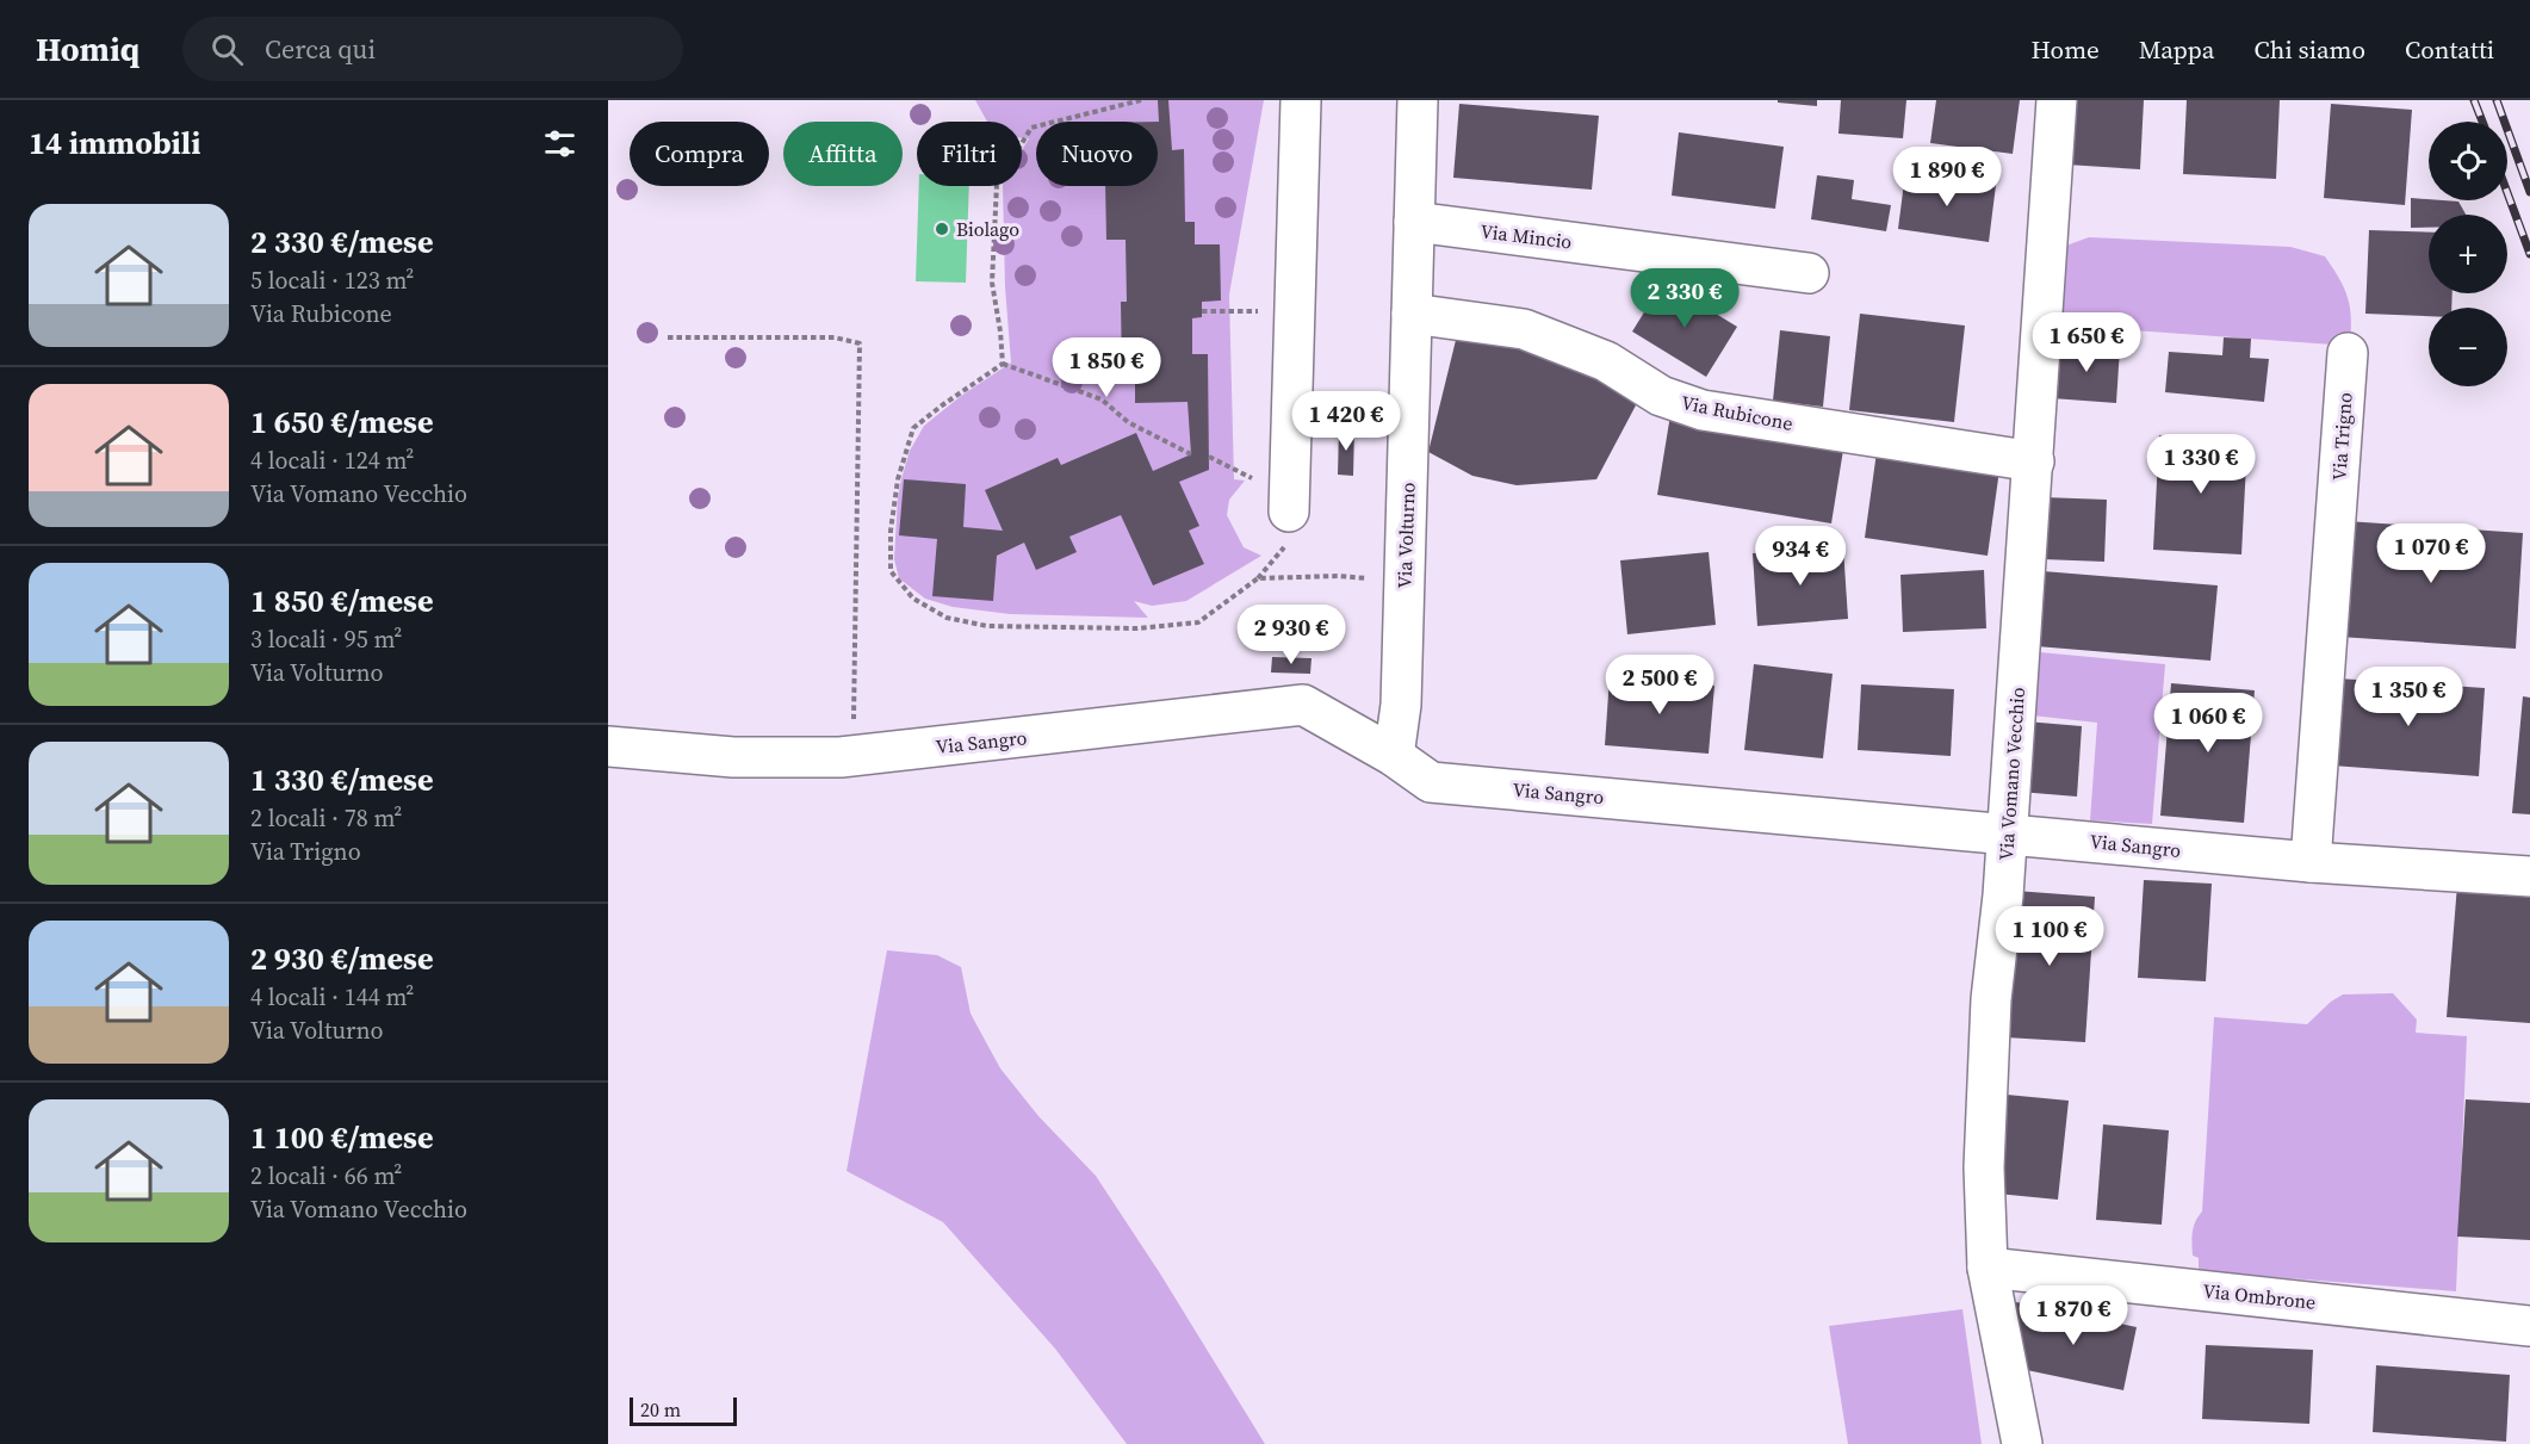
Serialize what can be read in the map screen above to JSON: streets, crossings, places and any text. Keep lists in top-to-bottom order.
{
  "streets": {
    "street": [
      "Via Mincio",
      "Via Rubicone",
      "Via Trigno",
      "Via Volturno",
      "Via Sangro",
      "Via Vomano Vecchio",
      "Via Ombrone"
    ]
  },
  "crossings": [
    ["Via Mincio", "Via Volturno"],
    ["Via Rubicone", "Via Volturno"],
    ["Via Rubicone", "Via Vomano Vecchio"],
    ["Via Trigno", "Via Sangro"],
    ["Via Volturno", "Via Sangro"],
    ["Via Sangro", "Via Vomano Vecchio"],
    ["Via Vomano Vecchio", "Via Ombrone"]
  ],
  "places": ["Biolago"],
  "scale_bar": "20 m",
  "page": {
    "header": "Homiq",
    "search": "Cerca qui",
    "nav": [
      "Home",
      "Mappa",
      "Chi siamo",
      "Contatti"
    ],
    "heading": "14 immobili",
    "map_buttons": ["+", "−"],
    "chip": [
      "Compra",
      "Affitta",
      "Filtri",
      "Nuovo"
    ],
    "price": [
      "1 890 €",
      "2 330 €",
      "1 650 €",
      "1 850 €",
      "1 420 €",
      "1 330 €",
      "1 070 €",
      "934 €",
      "2 930 €",
      "2 500 €",
      "1 350 €",
      "1 060 €",
      "1 100 €",
      "1 870 €"
    ],
    "list": [
      {
        "name": "2 330 €/mese",
        "note": "5 locali · 123 m² · Via Rubicone"
      },
      {
        "name": "1 650 €/mese",
        "note": "4 locali · 124 m² · Via Vomano Vecchio"
      },
      {
        "name": "1 850 €/mese",
        "note": "3 locali · 95 m² · Via Volturno"
      },
      {
        "name": "1 330 €/mese",
        "note": "2 locali · 78 m² · Via Trigno"
      },
      {
        "name": "2 930 €/mese",
        "note": "4 locali · 144 m² · Via Volturno"
      },
      {
        "name": "1 100 €/mese",
        "note": "2 locali · 66 m² · Via Vomano Vecchio"
      }
    ],
    "scale": "20 m"
  }
}
